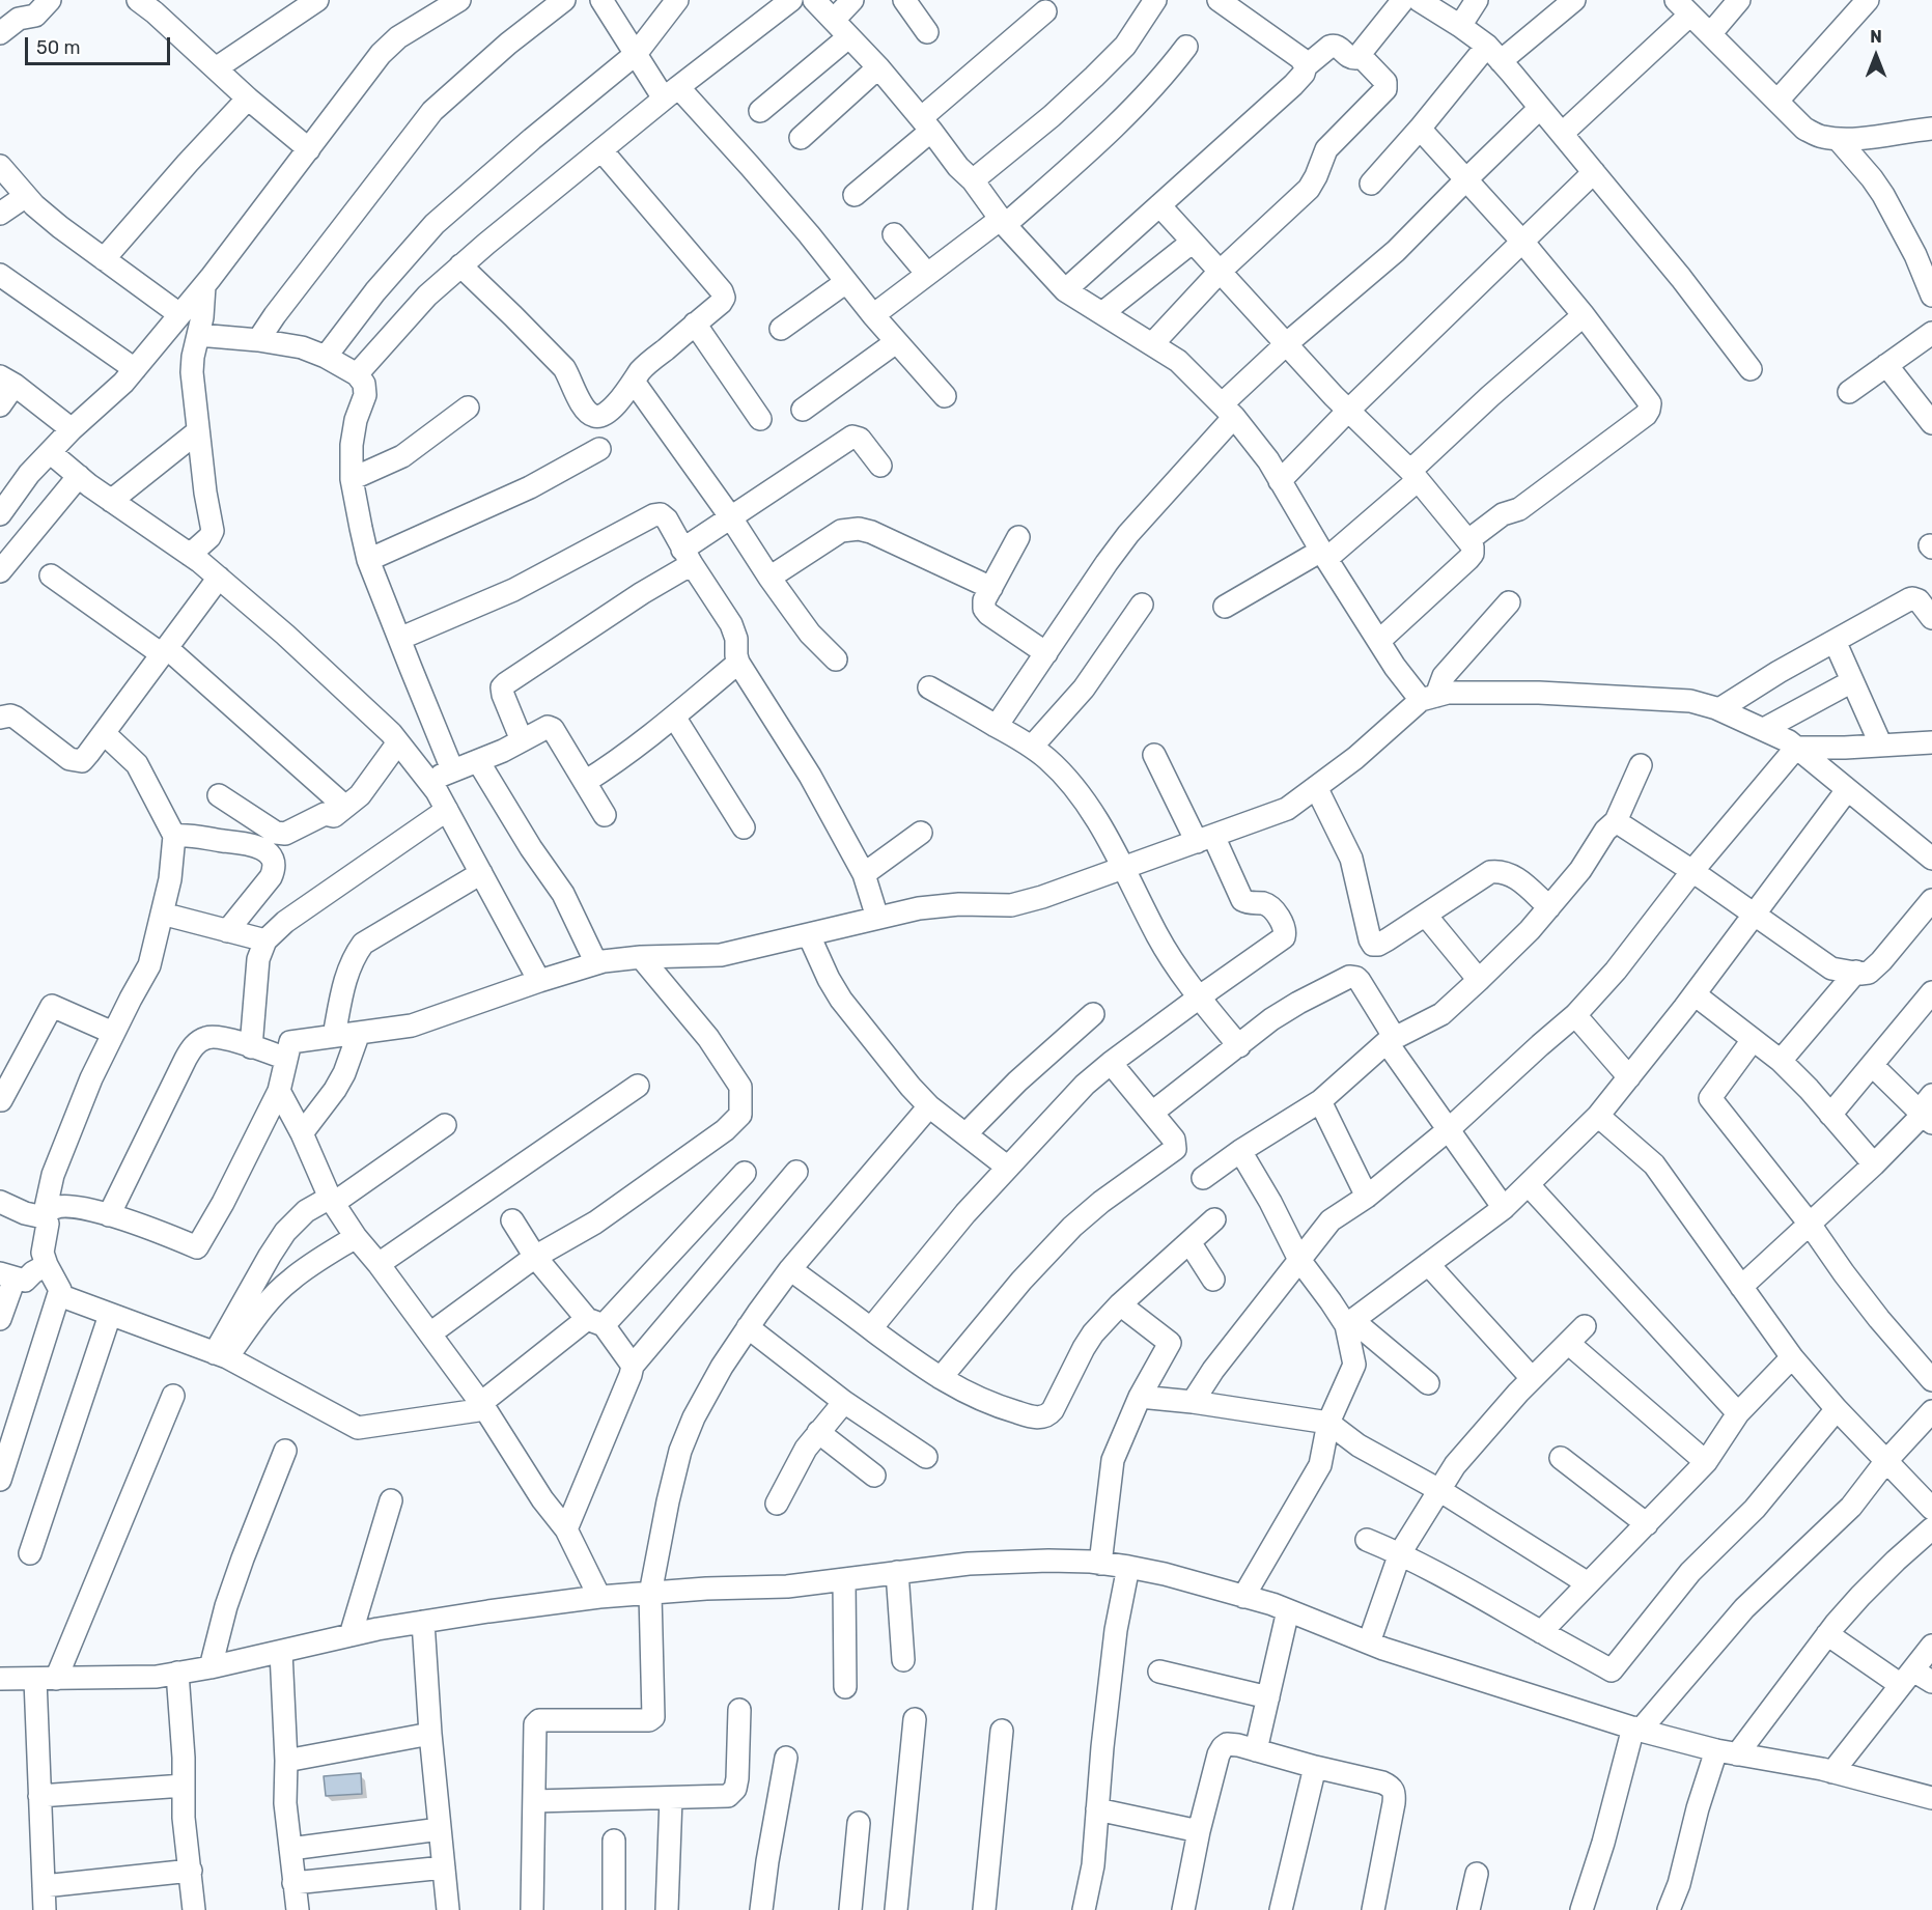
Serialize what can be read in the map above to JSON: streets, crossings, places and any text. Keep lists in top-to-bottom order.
{
  "scale_bar": "50 m",
  "north": "top"
}
